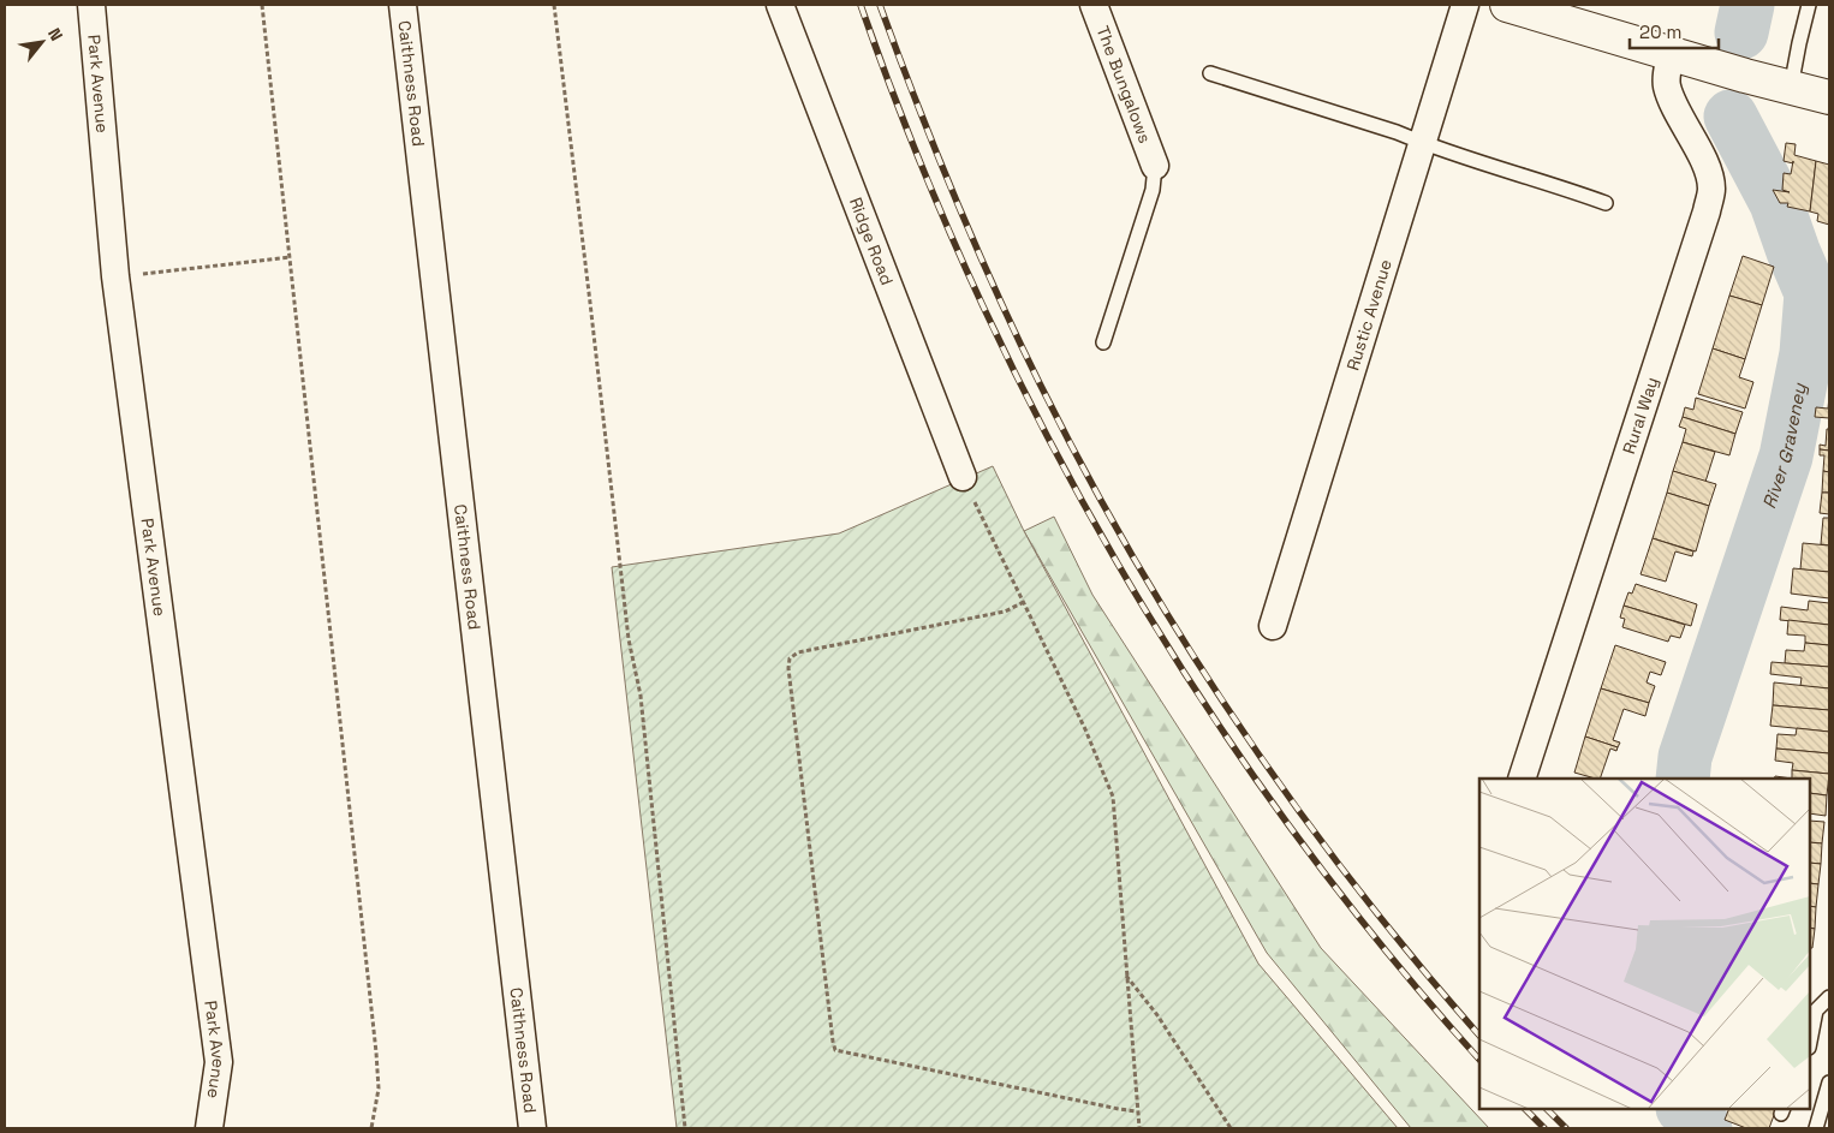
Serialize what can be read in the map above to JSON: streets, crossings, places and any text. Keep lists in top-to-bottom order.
{
  "streets": {
    "street": [
      "Caithness Road",
      "Park Avenue",
      "The Bungalows",
      "Ridge Road",
      "Rustic Avenue",
      "Rural Way"
    ]
  },
  "water": ["River Graveney"],
  "scale_bar": "20 m",
  "north": "top right"
}
